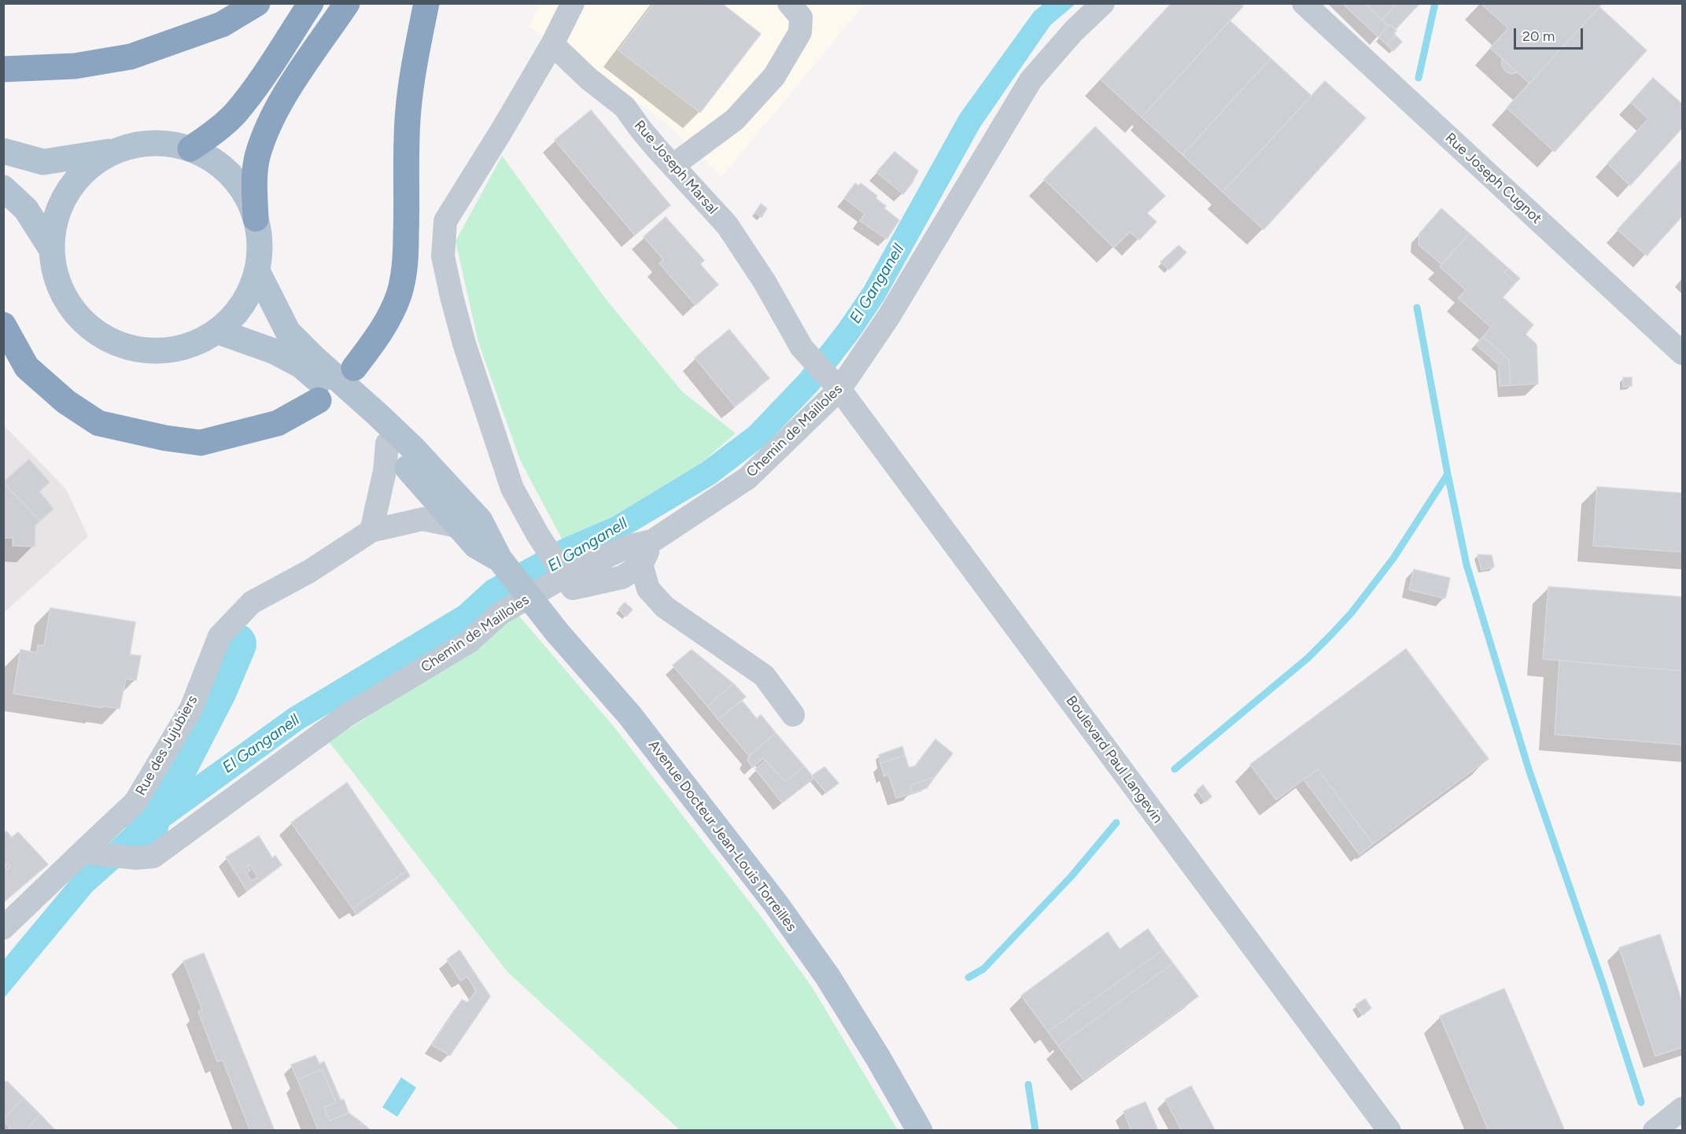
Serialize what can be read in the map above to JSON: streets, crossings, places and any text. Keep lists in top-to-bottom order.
{
  "streets": {
    "main road": ["Avenue Docteur Jean-Louis Torreilles"],
    "street": [
      "Rue Joseph Marsal",
      "Rue Joseph Cugnot",
      "Chemin de Mailloles",
      "Rue des Jujubiers",
      "Boulevard Paul Langevin"
    ]
  },
  "crossings": [
    ["Rue Joseph Marsal", "Chemin de Mailloles"],
    ["Rue Joseph Marsal", "Boulevard Paul Langevin"],
    ["Chemin de Mailloles", "Rue des Jujubiers"],
    ["Chemin de Mailloles", "Boulevard Paul Langevin"]
  ],
  "water": ["El Ganganell"],
  "scale_bar": "20 m"
}
